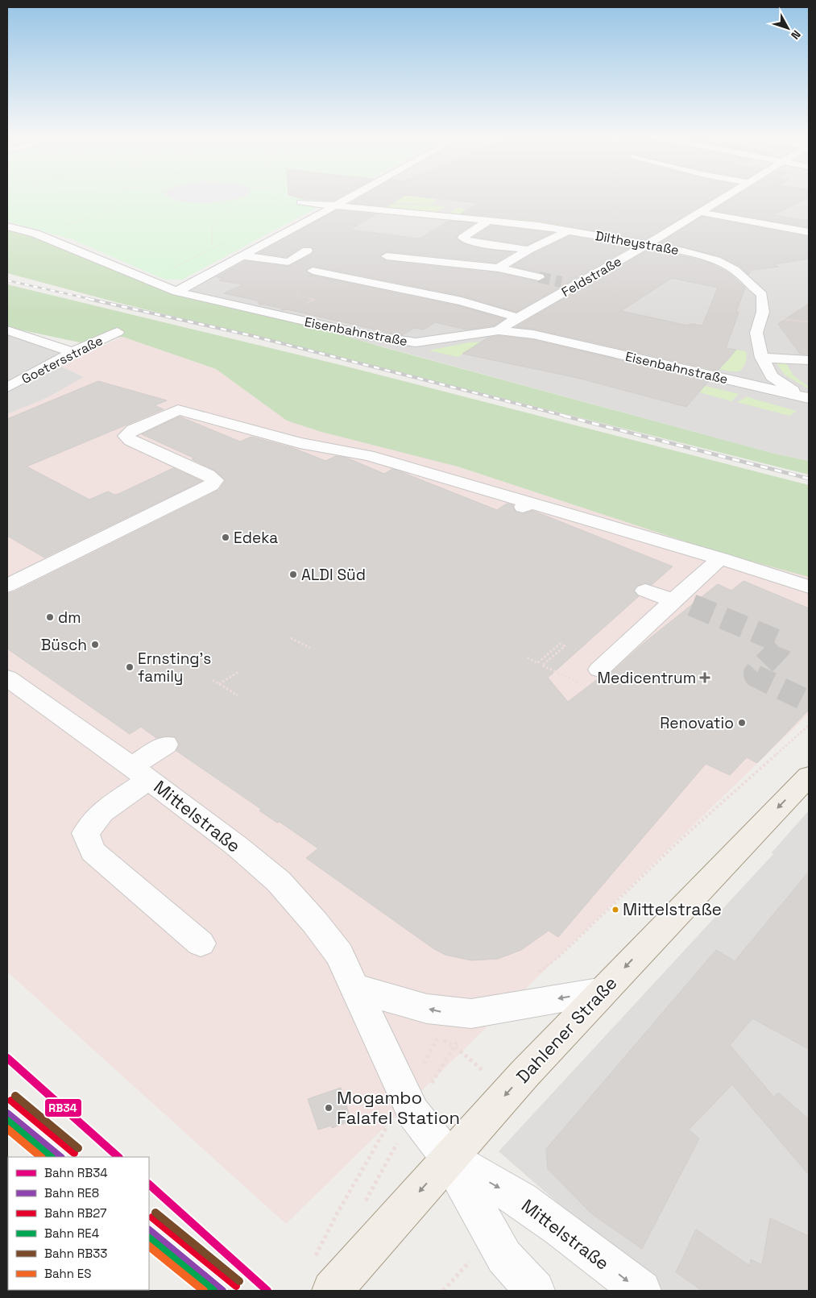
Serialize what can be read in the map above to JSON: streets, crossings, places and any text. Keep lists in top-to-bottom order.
{
  "streets": {
    "main road": ["Dahlener Straße"],
    "street": [
      "Diltheystraße",
      "Feldstraße",
      "Eisenbahnstraße",
      "Goetersstraße",
      "Mittelstraße"
    ]
  },
  "crossings": [
    ["Diltheystraße", "Feldstraße"],
    ["Diltheystraße", "Eisenbahnstraße"],
    ["Feldstraße", "Eisenbahnstraße"],
    ["Mittelstraße", "Dahlener Straße"]
  ],
  "one_way": ["Dahlener Straße"],
  "places": {
    "other": [
      "Edeka",
      "ALDI Süd",
      "dm",
      "Büsch",
      "Ernsting's family",
      "Renovatio",
      "Mittelstraße",
      "Mogambo Falafel Station"
    ],
    "health": ["Medicentrum"]
  },
  "lines": [
    "rail line RB34",
    "rail line RB33",
    "rail line RB27",
    "rail line RE8",
    "rail line RE4",
    "rail line ES"
  ],
  "legend": [
    "Bahn RB34",
    "Bahn RE8",
    "Bahn RB27",
    "Bahn RE4",
    "Bahn RB33",
    "Bahn ES"
  ],
  "north": "bottom right"
}
